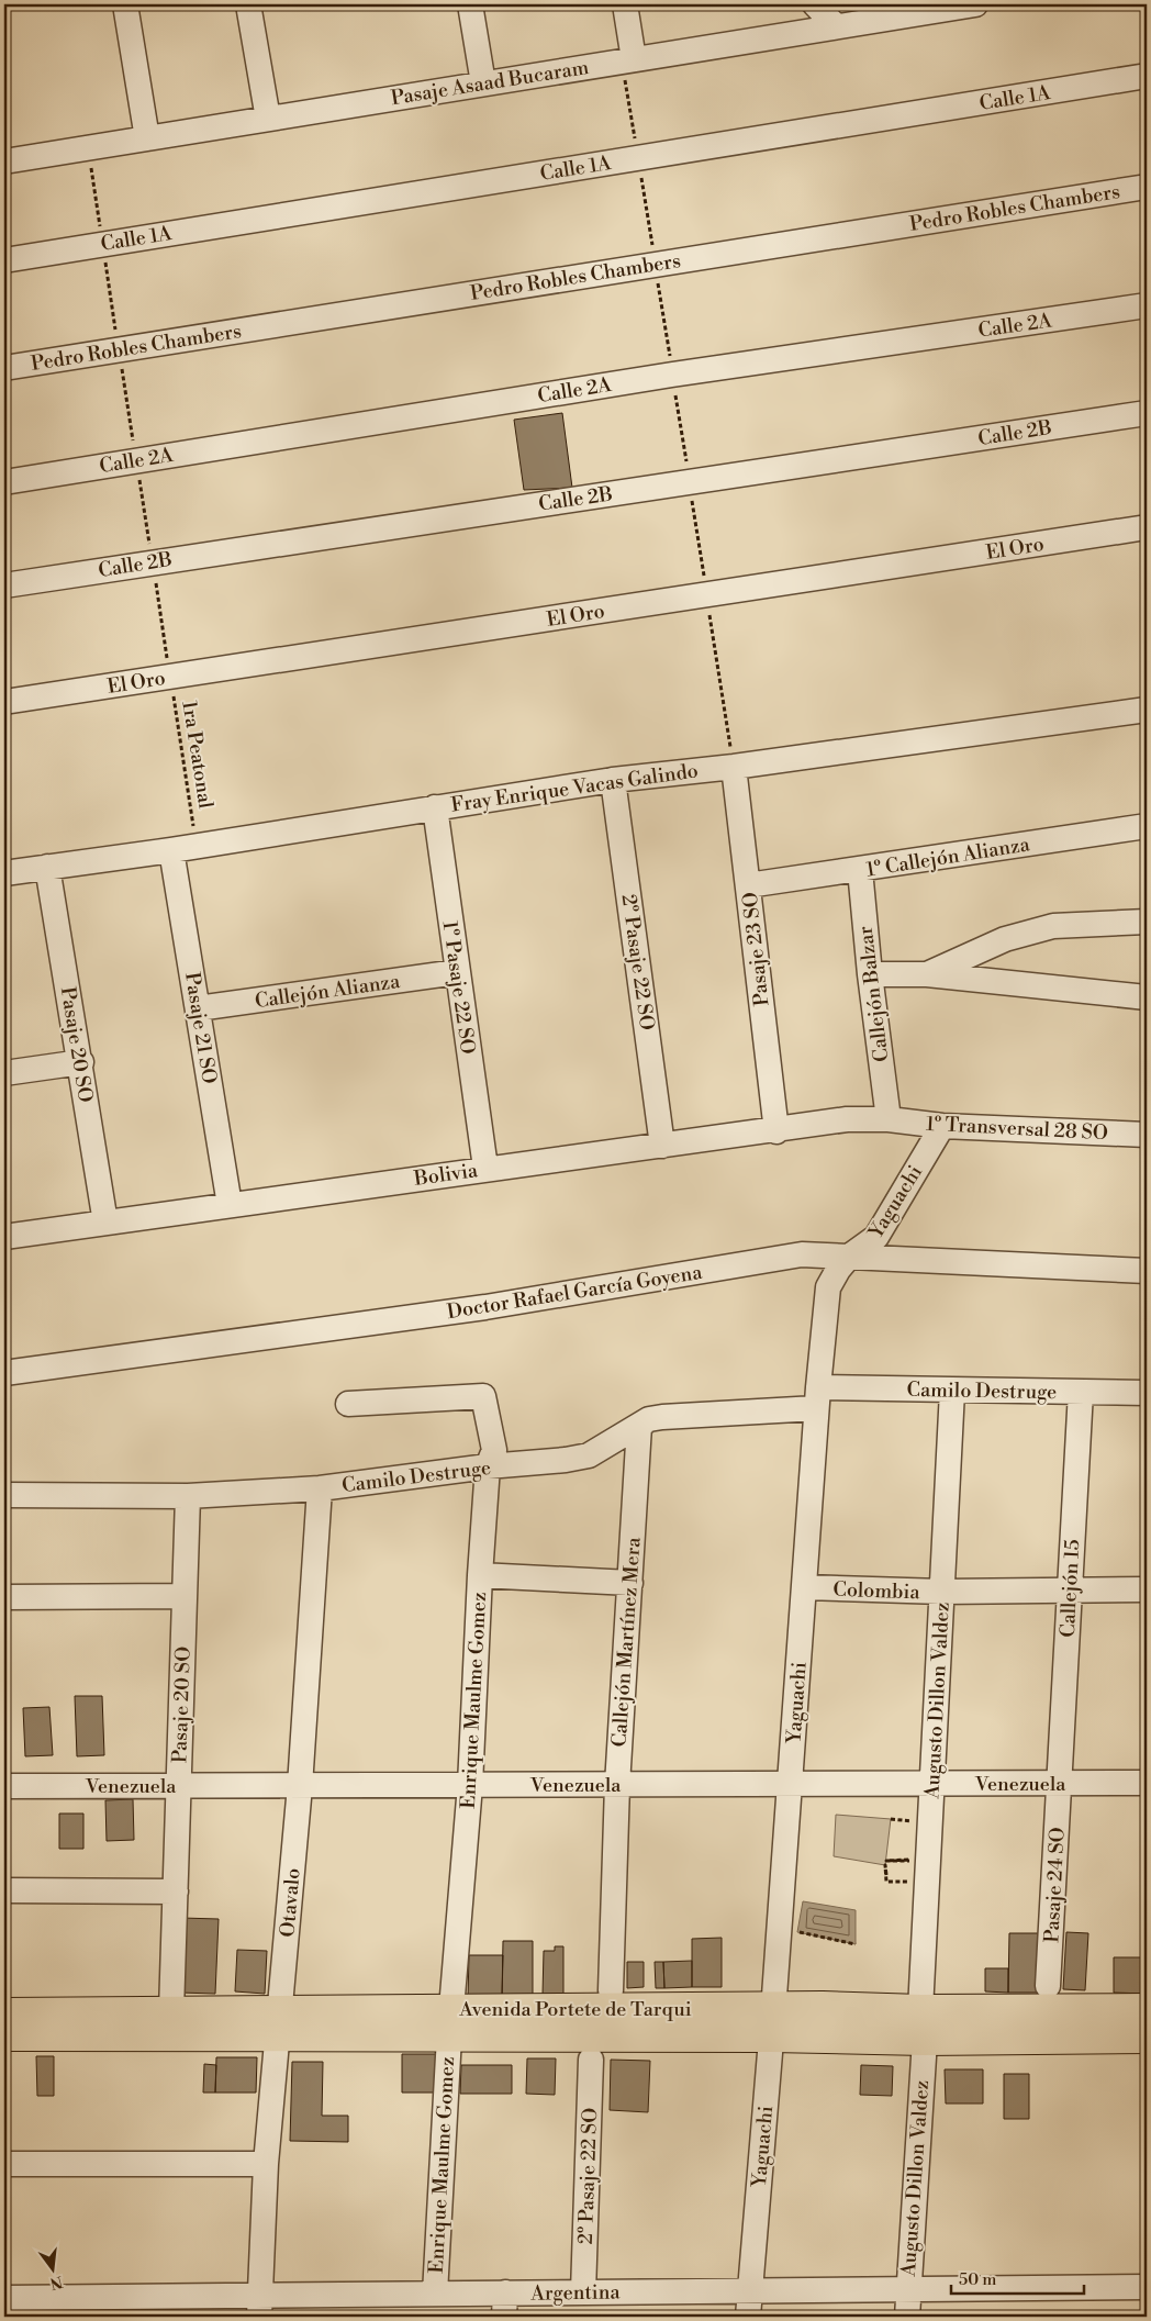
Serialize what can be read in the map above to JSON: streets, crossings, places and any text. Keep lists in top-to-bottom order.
{
  "streets": {
    "main road": ["Avenida Portete de Tarqui"],
    "street": [
      "Pasaje Asaad Bucaram",
      "Calle 1A",
      "Pedro Robles Chambers",
      "Calle 2A",
      "Calle 2B",
      "El Oro",
      "Fray Enrique Vacas Galindo",
      "1º Callejón Alianza",
      "Pasaje 23 SO",
      "2º Pasaje 22 SO",
      "1º Pasaje 22 SO",
      "Callejón Alianza",
      "Callejón Balzar",
      "Pasaje 21 SO",
      "Pasaje 20 SO",
      "1º Transversal 28 SO",
      "Bolivia",
      "Yaguachi",
      "Doctor Rafael García Goyena",
      "Camilo Destruge",
      "Callejón 15",
      "Colombia",
      "Callejón Martínez Mera",
      "Enrique Maulme Gomez",
      "Augusto Dillon Valdez",
      "Venezuela",
      "Pasaje 24 SO",
      "Otavalo",
      "Argentina"
    ],
    "path": ["1ra Peatonal"]
  },
  "crossings": [
    ["Pasaje Asaad Bucaram", "1ra Peatonal"],
    ["Calle 1A", "1ra Peatonal"],
    ["Pedro Robles Chambers", "1ra Peatonal"],
    ["Calle 2A", "1ra Peatonal"],
    ["Calle 2B", "1ra Peatonal"],
    ["El Oro", "1ra Peatonal"],
    ["1ra Peatonal", "Fray Enrique Vacas Galindo"],
    ["Fray Enrique Vacas Galindo", "Pasaje 23 SO"],
    ["Fray Enrique Vacas Galindo", "2º Pasaje 22 SO"],
    ["Fray Enrique Vacas Galindo", "1º Pasaje 22 SO"],
    ["Fray Enrique Vacas Galindo", "Pasaje 21 SO"],
    ["Fray Enrique Vacas Galindo", "Pasaje 20 SO"],
    ["1º Callejón Alianza", "Pasaje 23 SO"],
    ["1º Callejón Alianza", "Callejón Balzar"],
    ["Pasaje 23 SO", "Bolivia"],
    ["2º Pasaje 22 SO", "Bolivia"],
    ["2º Pasaje 22 SO", "Argentina"],
    ["1º Pasaje 22 SO", "Callejón Alianza"],
    ["1º Pasaje 22 SO", "Bolivia"],
    ["Callejón Alianza", "Pasaje 21 SO"],
    ["Callejón Balzar", "1º Transversal 28 SO"],
    ["Callejón Balzar", "Bolivia"],
    ["Pasaje 21 SO", "Bolivia"],
    ["Pasaje 20 SO", "Bolivia"],
    ["Pasaje 20 SO", "Camilo Destruge"],
    ["Pasaje 20 SO", "Venezuela"],
    ["Pasaje 20 SO", "Avenida Portete de Tarqui"],
    ["1º Transversal 28 SO", "Bolivia"],
    ["1º Transversal 28 SO", "Yaguachi"],
    ["Yaguachi", "Doctor Rafael García Goyena"],
    ["Yaguachi", "Camilo Destruge"],
    ["Yaguachi", "Colombia"],
    ["Yaguachi", "Venezuela"],
    ["Yaguachi", "Avenida Portete de Tarqui"],
    ["Yaguachi", "Argentina"],
    ["Camilo Destruge", "Callejón 15"],
    ["Camilo Destruge", "Callejón Martínez Mera"],
    ["Camilo Destruge", "Enrique Maulme Gomez"],
    ["Camilo Destruge", "Augusto Dillon Valdez"],
    ["Camilo Destruge", "Otavalo"],
    ["Callejón 15", "Colombia"],
    ["Callejón 15", "Venezuela"],
    ["Callejón 15", "Pasaje 24 SO"],
    ["Colombia", "Augusto Dillon Valdez"],
    ["Callejón Martínez Mera", "Venezuela"],
    ["Enrique Maulme Gomez", "Venezuela"],
    ["Enrique Maulme Gomez", "Avenida Portete de Tarqui"],
    ["Enrique Maulme Gomez", "Argentina"],
    ["Augusto Dillon Valdez", "Venezuela"],
    ["Augusto Dillon Valdez", "Avenida Portete de Tarqui"],
    ["Augusto Dillon Valdez", "Argentina"],
    ["Venezuela", "Pasaje 24 SO"],
    ["Venezuela", "Otavalo"],
    ["Otavalo", "Avenida Portete de Tarqui"],
    ["Otavalo", "Argentina"]
  ],
  "scale_bar": "50 m",
  "north": "bottom"
}
